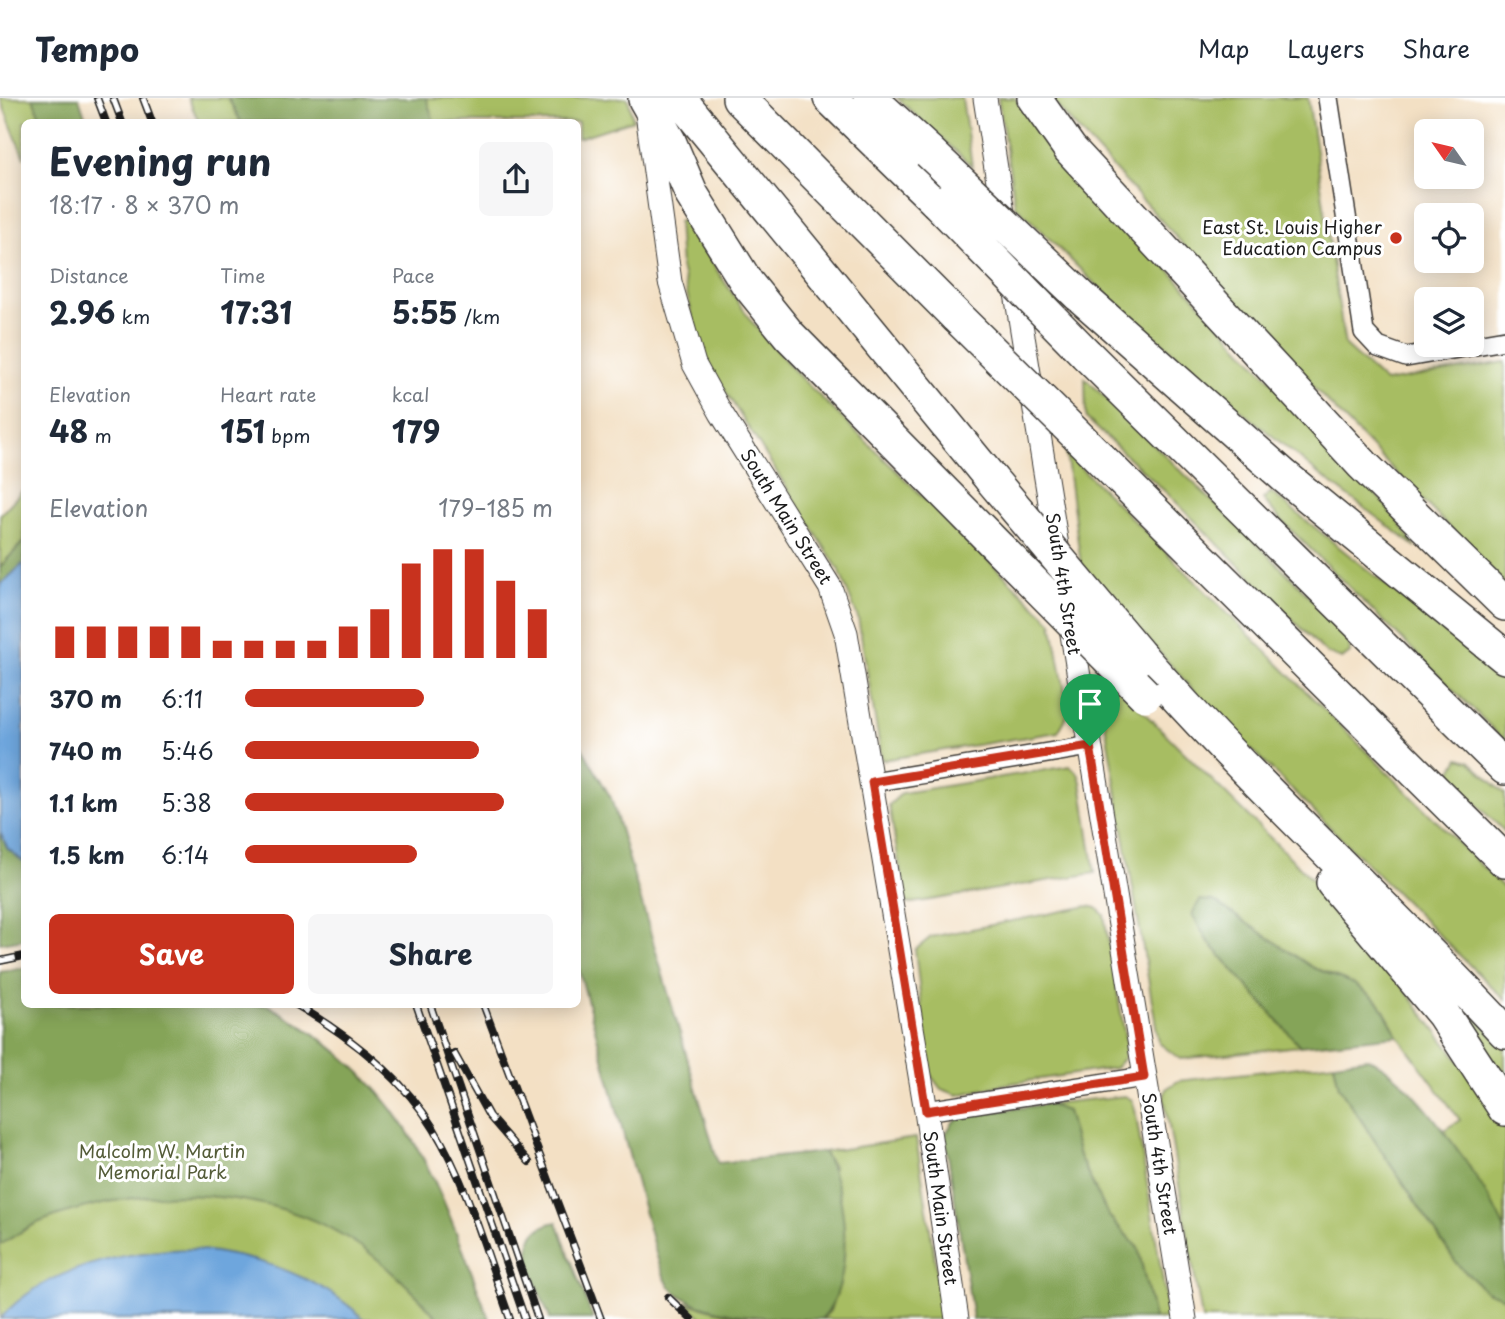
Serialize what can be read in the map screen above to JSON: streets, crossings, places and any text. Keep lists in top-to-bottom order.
{
  "streets": {
    "street": ["South Main Street", "South 4th Street"]
  },
  "parks": ["Malcolm W. Martin Memorial Park"],
  "places": ["East St. Louis Higher Education Campus"],
  "north": "top left",
  "page": {
    "header": "Tempo",
    "nav": ["Map", "Layers", "Share"],
    "heading": ["Evening run", "18:17 · 8 × 370 m"],
    "stats": [
      ["Distance", "2.96 km"],
      ["Time", "17:31"],
      ["Pace", "5:55 /km"],
      ["Elevation", "48 m"],
      ["Heart rate", "151 bpm"],
      ["kcal", "179"]
    ],
    "chart": ["Elevation", "179–185 m"],
    "list": [
      {
        "name": "370 m",
        "note": "6:11"
      },
      {
        "name": "740 m",
        "note": "5:46"
      },
      {
        "name": "1.1 km",
        "note": "5:38"
      },
      {
        "name": "1.5 km",
        "note": "6:14"
      }
    ],
    "buttons": ["Save", "Share"]
  }
}
